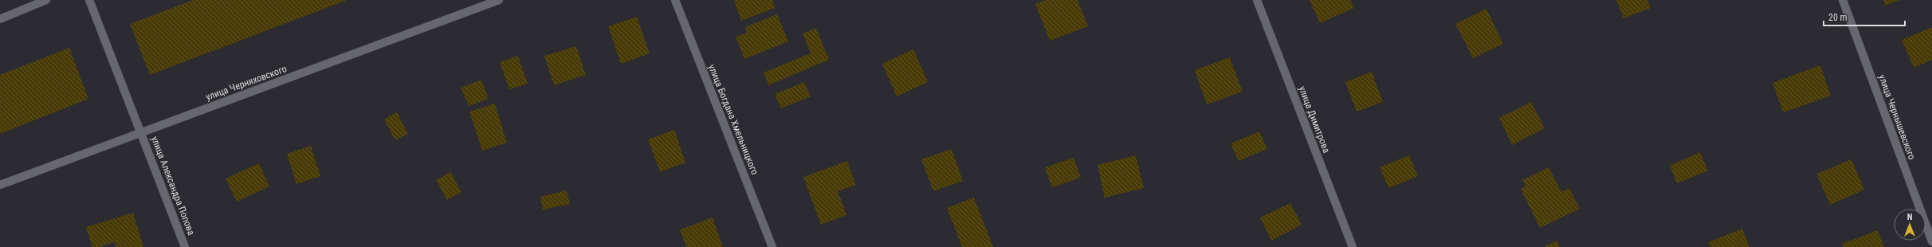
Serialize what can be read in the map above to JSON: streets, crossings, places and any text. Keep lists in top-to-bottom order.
{
  "streets": {
    "street": [
      "улица Черняховского",
      "улица Чернышевского",
      "улица Богдана Хмельницкого",
      "улица Димитрова",
      "улица Александра Попова"
    ]
  },
  "crossings": [
    ["улица Черняховского", "улица Александра Попова"]
  ],
  "scale_bar": "20 m",
  "north": "top"
}
